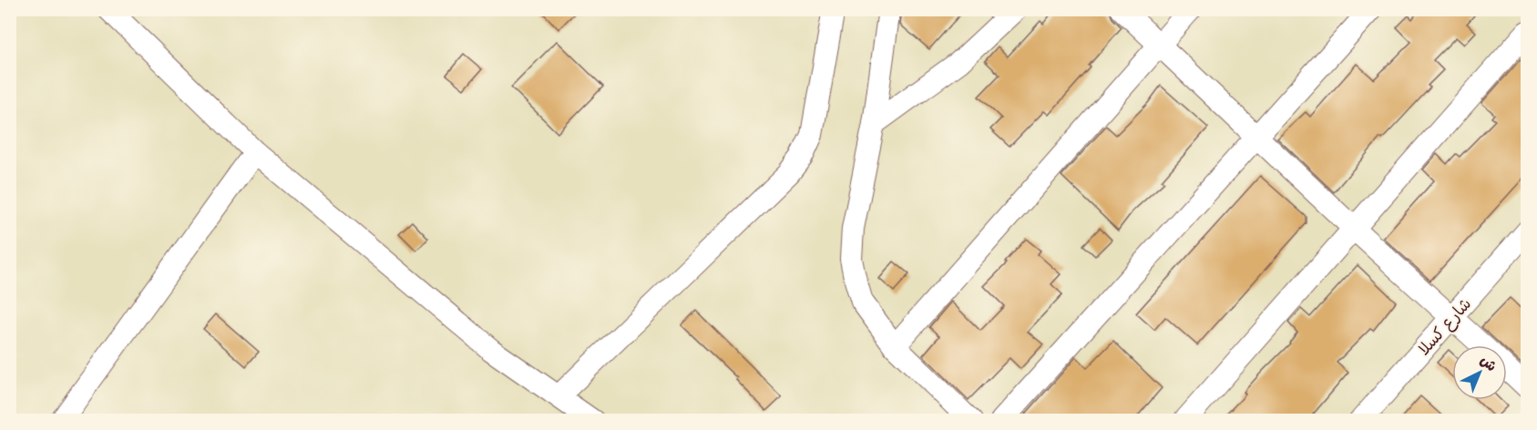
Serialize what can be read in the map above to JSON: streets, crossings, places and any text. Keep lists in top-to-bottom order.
{
  "streets": {
    "street": ["شارع كسلا"]
  },
  "north": "top right"
}
